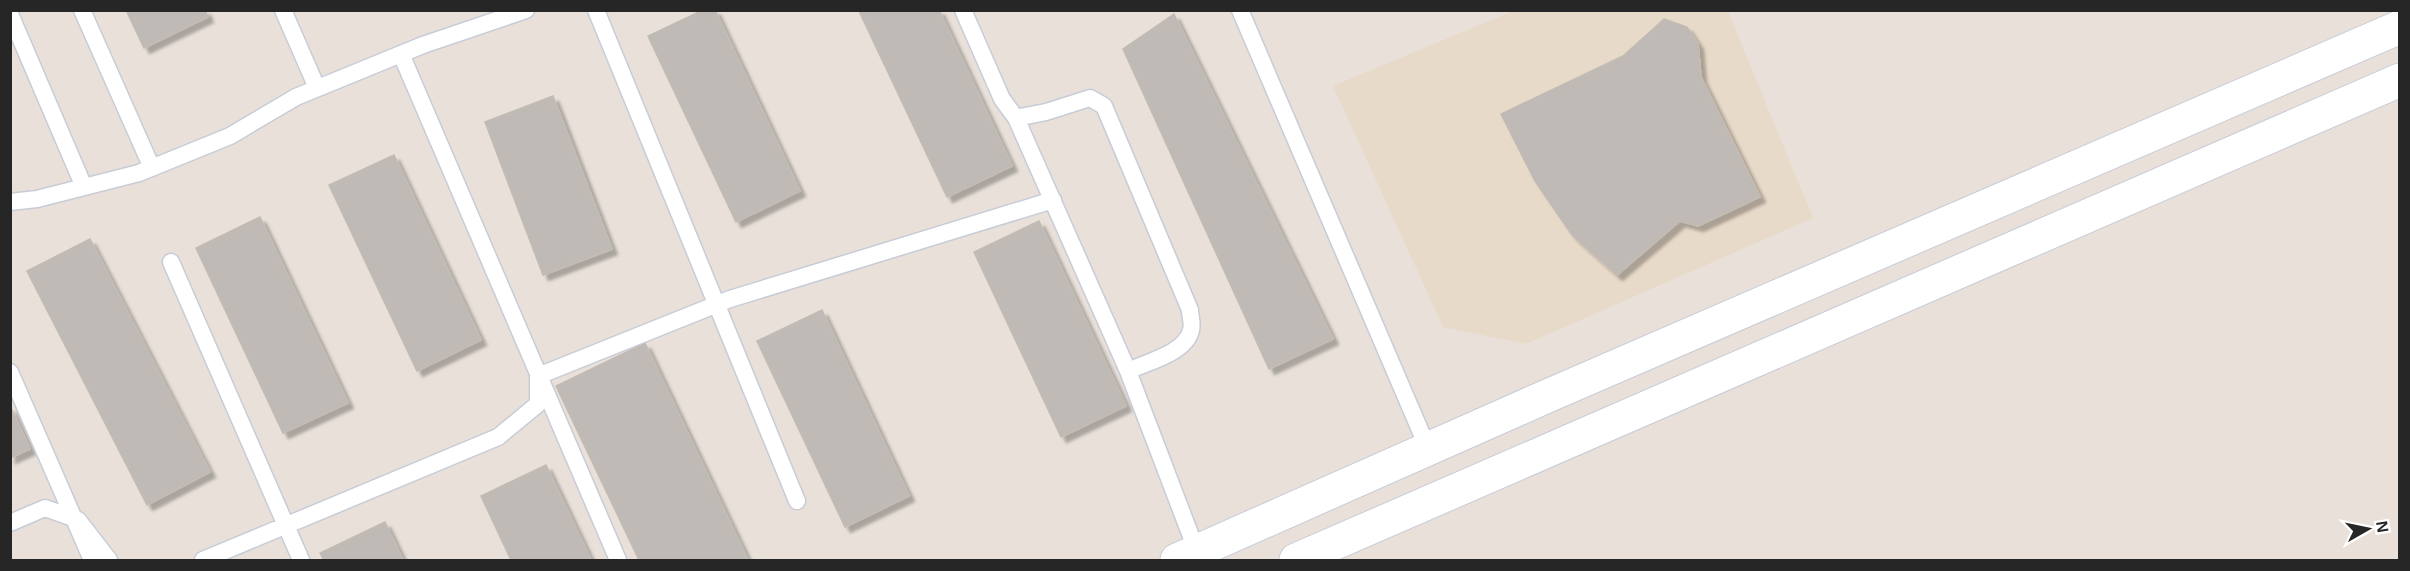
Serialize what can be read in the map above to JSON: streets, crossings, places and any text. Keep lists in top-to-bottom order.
{
  "north": "right"
}
